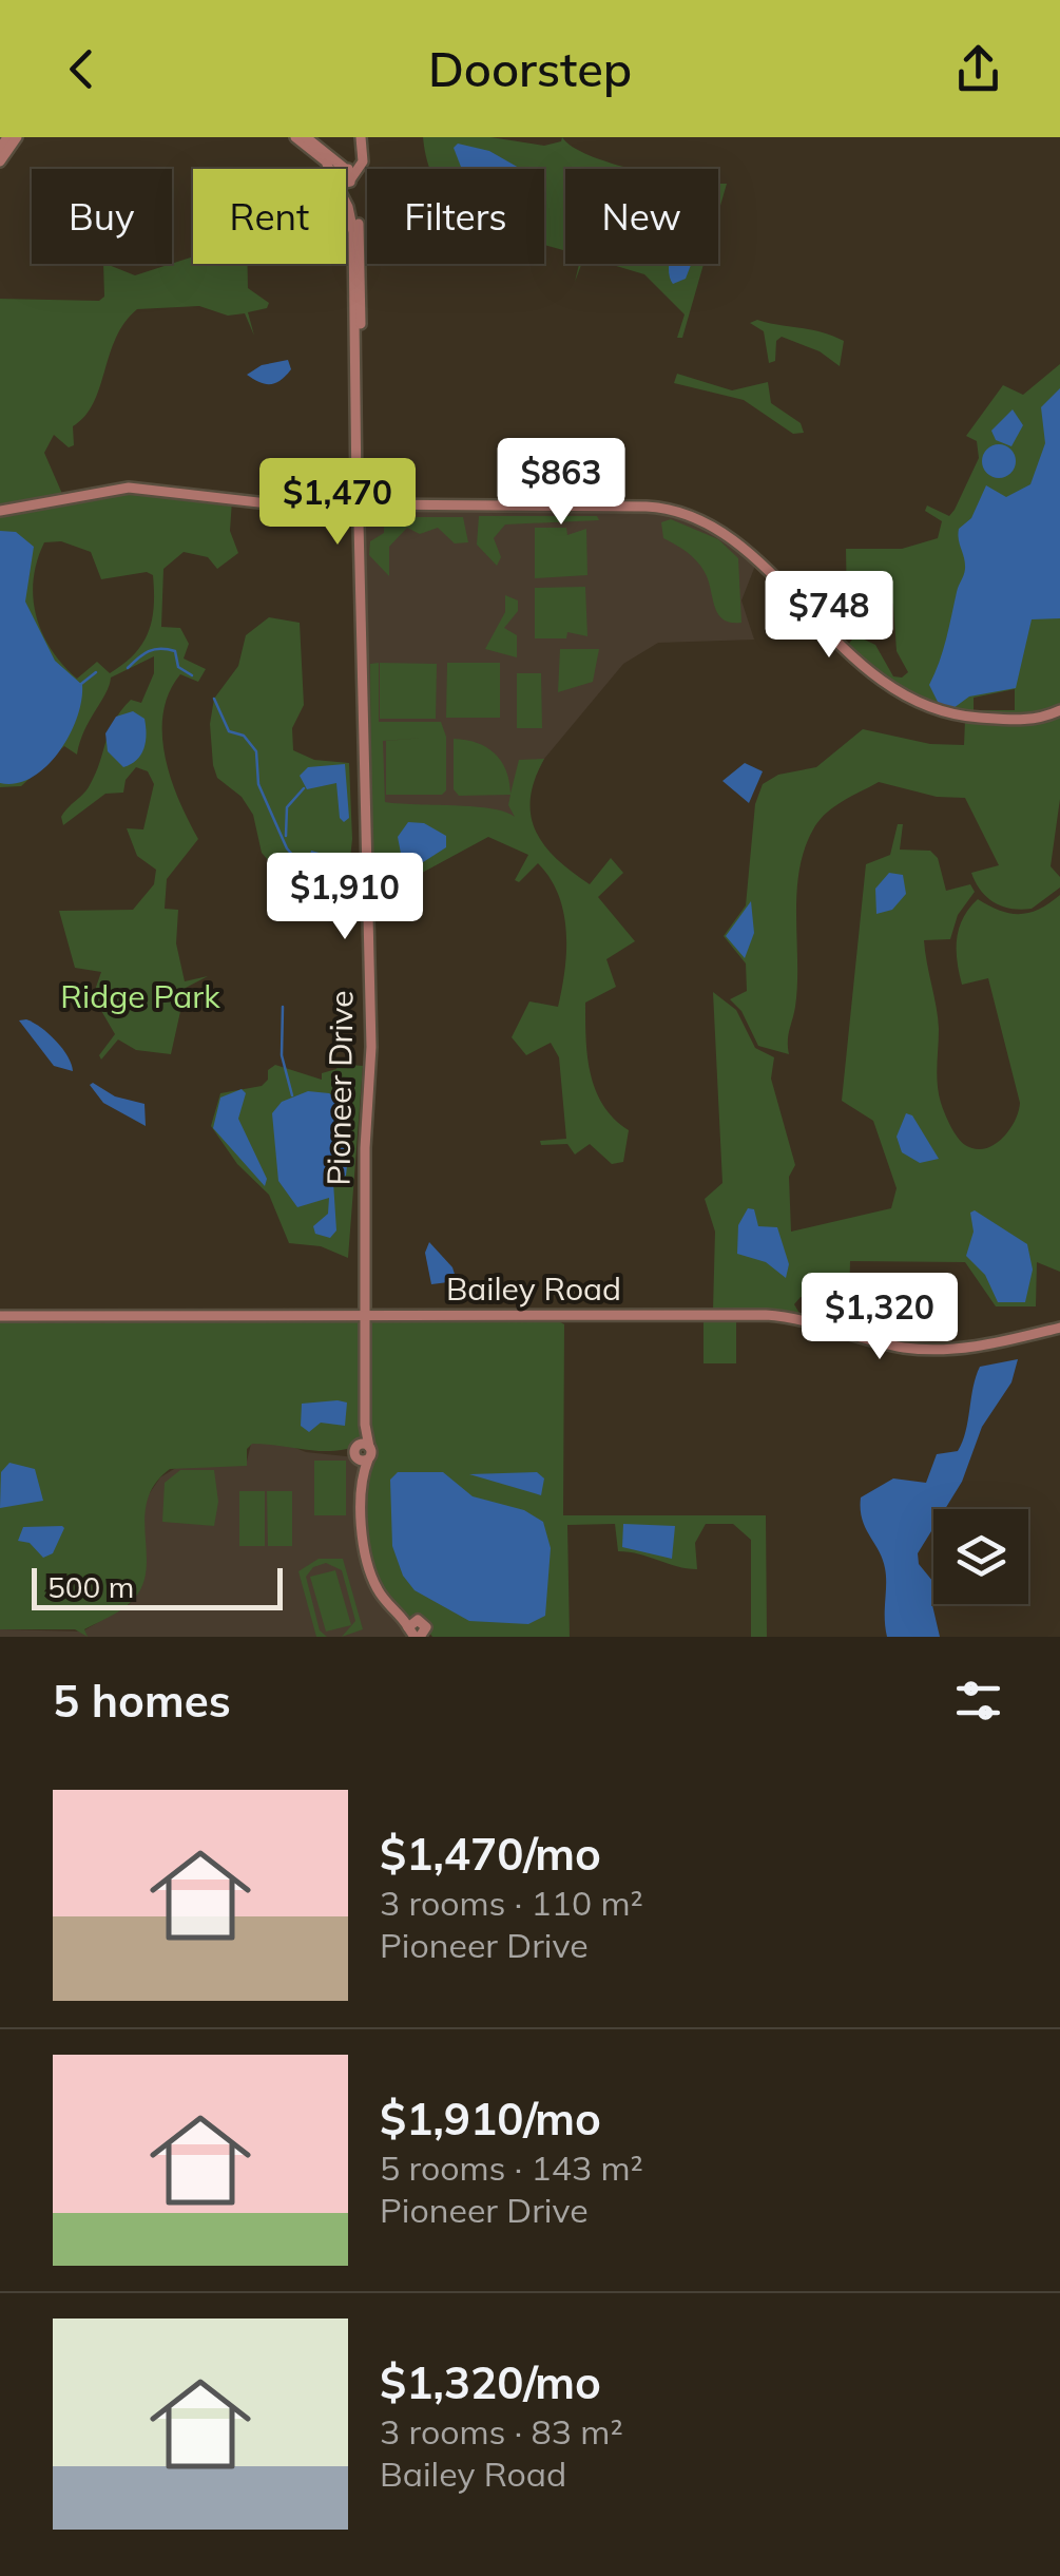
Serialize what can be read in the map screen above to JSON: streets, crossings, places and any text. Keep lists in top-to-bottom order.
{
  "streets": {
    "street": ["Pioneer Drive", "Bailey Road"]
  },
  "crossings": [
    ["Pioneer Drive", "Bailey Road"]
  ],
  "parks": ["Ridge Park"],
  "scale_bar": "500 m",
  "page": {
    "header": "Doorstep",
    "chip": [
      "Buy",
      "Rent",
      "Filters",
      "New"
    ],
    "price": [
      "$863",
      "$1,470",
      "$748",
      "$1,910",
      "$1,320"
    ],
    "scale": "500 m",
    "heading": "5 homes",
    "list": [
      {
        "name": "$1,470/mo",
        "note": "3 rooms · 110 m² · Pioneer Drive"
      },
      {
        "name": "$1,910/mo",
        "note": "5 rooms · 143 m² · Pioneer Drive"
      },
      {
        "name": "$1,320/mo",
        "note": "3 rooms · 83 m² · Bailey Road"
      }
    ]
  }
}
